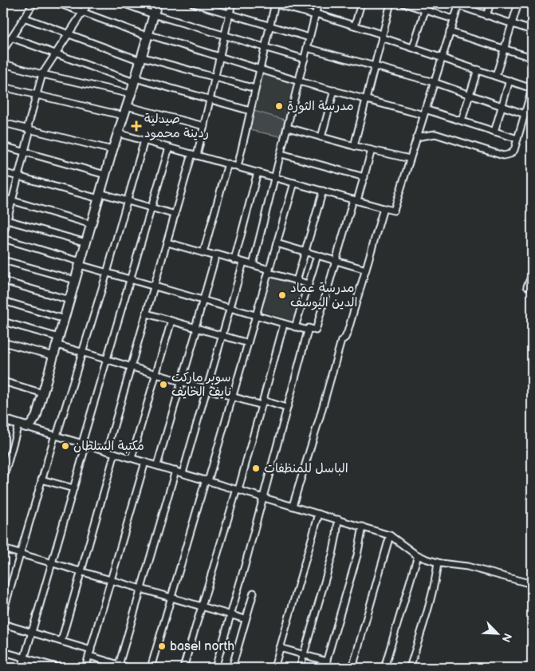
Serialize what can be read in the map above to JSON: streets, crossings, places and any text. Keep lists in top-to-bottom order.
{
  "places": {
    "other": [
      "مدرسة الثورة",
      "مدرسة عماد الدين اليوسف",
      "سوبر ماركت نايف الخايف",
      "مكتبة السلطان",
      "الباسل للمنظفات",
      "basel north"
    ],
    "health": ["صيدلية ردينة محمود"]
  },
  "north": "bottom right"
}
